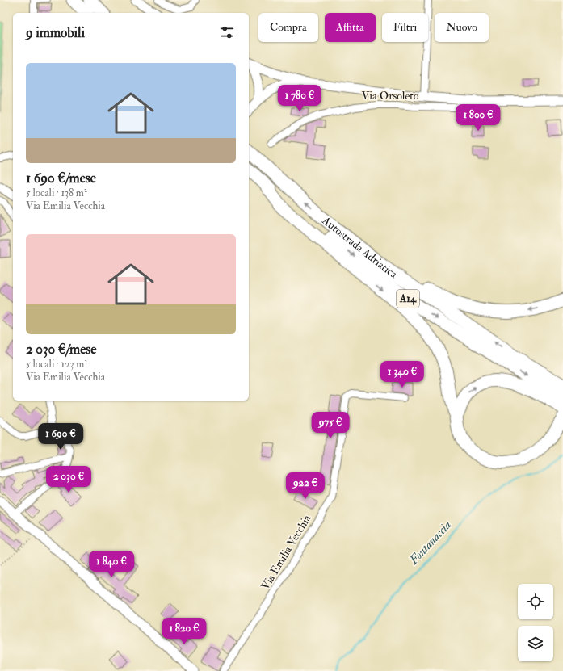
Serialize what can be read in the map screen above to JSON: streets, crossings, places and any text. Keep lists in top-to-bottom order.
{
  "streets": {
    "highway": ["Autostrada Adriatica", "A14"],
    "street": ["Via Orsoleto", "Via Emilia Vecchia"]
  },
  "water": ["Fontanaccia"],
  "page": {
    "chip": [
      "Compra",
      "Affitta",
      "Filtri",
      "Nuovo"
    ],
    "heading": "9 immobili",
    "list": [
      {
        "name": "1 690 €/mese",
        "note": "5 locali · 138 m² · Via Emilia Vecchia"
      },
      {
        "name": "2 030 €/mese",
        "note": "5 locali · 123 m² · Via Emilia Vecchia"
      }
    ],
    "price": [
      "1 780 €",
      "1 800 €",
      "1 340 €",
      "975 €",
      "1 690 €",
      "2 030 €",
      "922 €",
      "1 840 €",
      "1 820 €"
    ]
  }
}
